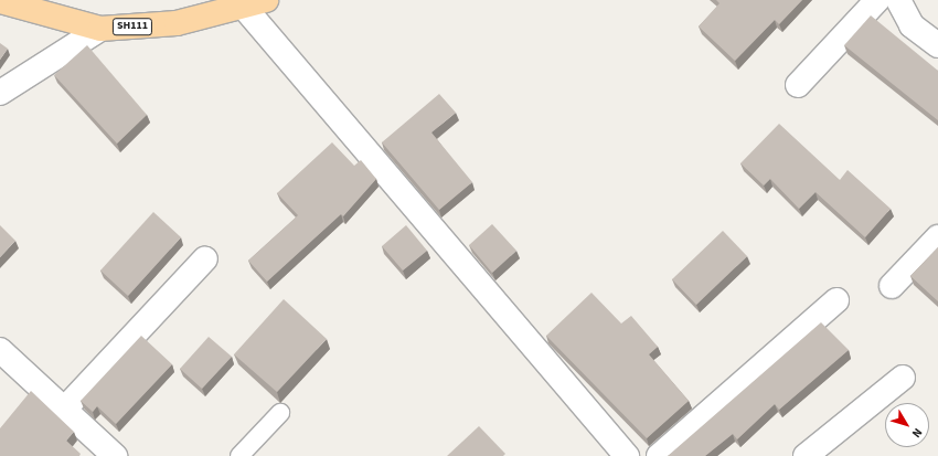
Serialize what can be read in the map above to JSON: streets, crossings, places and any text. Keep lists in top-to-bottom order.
{
  "streets": {
    "main road": ["SH111"]
  },
  "north": "bottom right"
}
